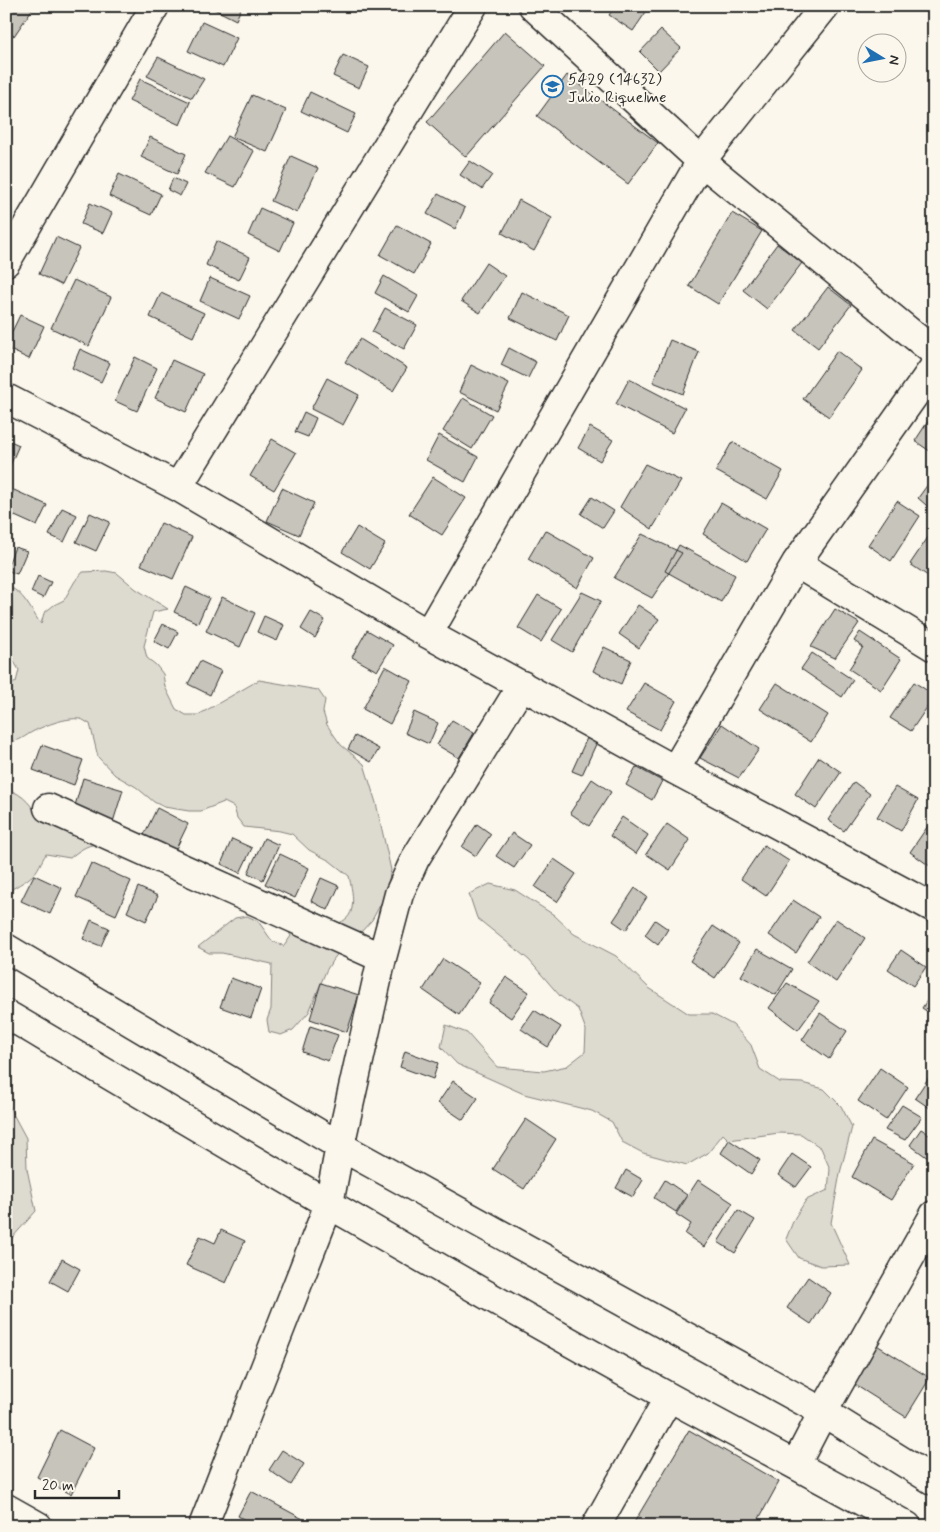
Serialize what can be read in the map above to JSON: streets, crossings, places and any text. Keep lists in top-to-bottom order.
{
  "places": {
    "school or university": ["5429 (14632) Julio Riquelme"]
  },
  "scale_bar": "20 m",
  "north": "right"
}
